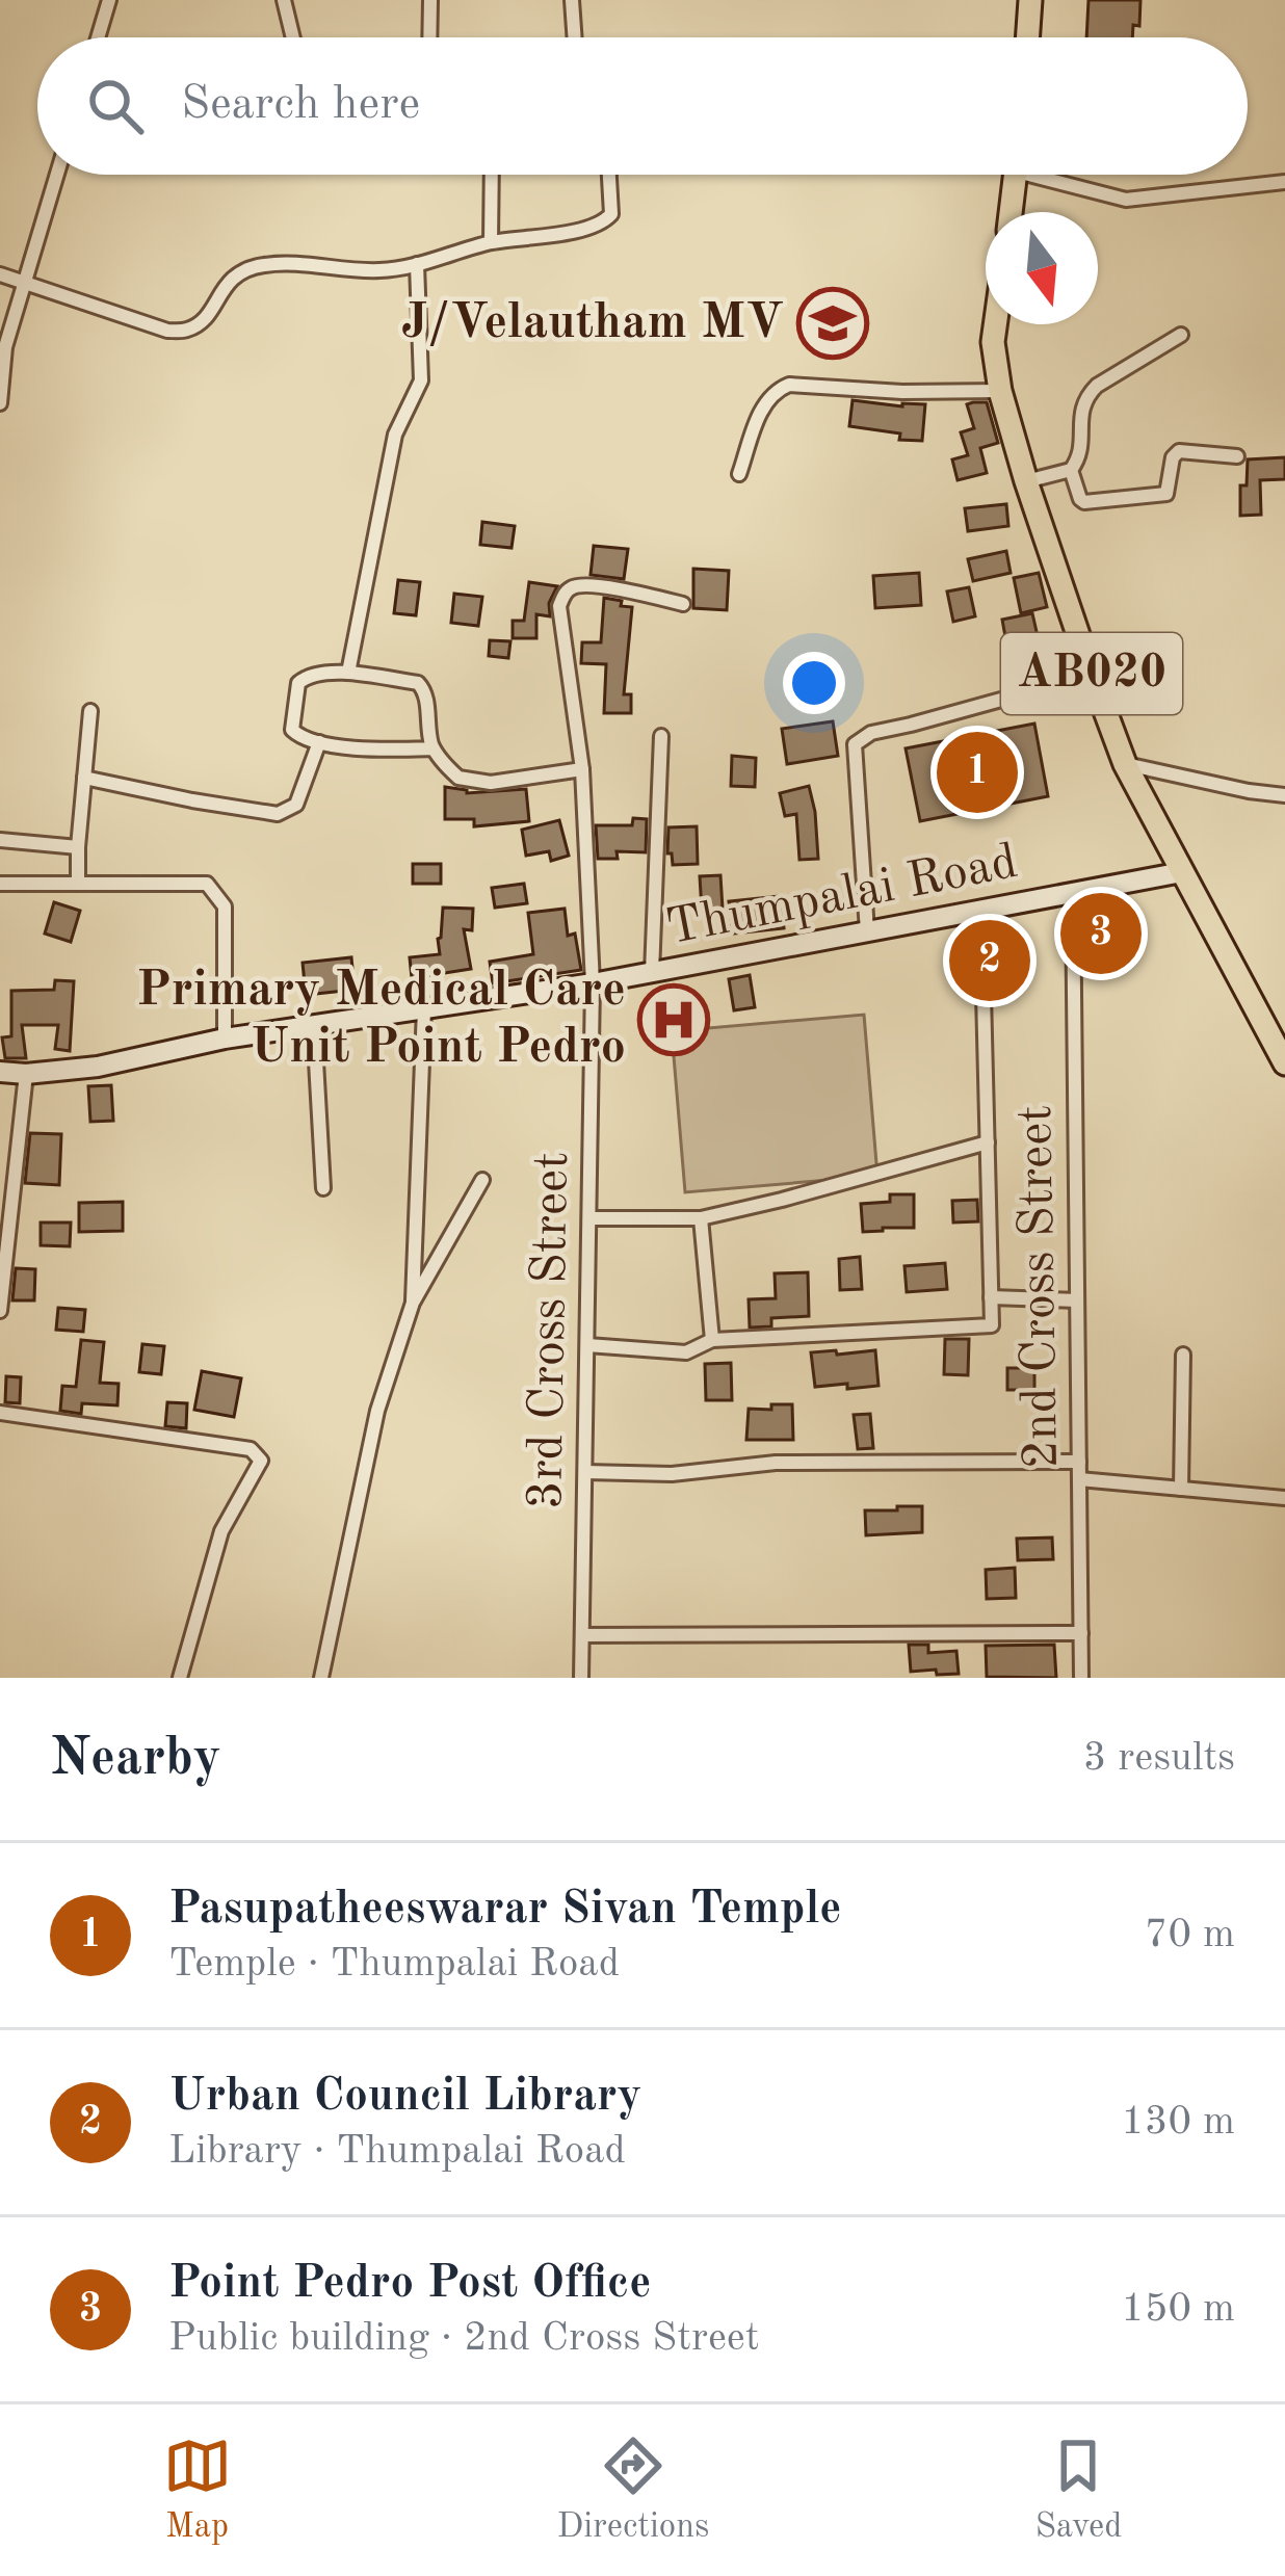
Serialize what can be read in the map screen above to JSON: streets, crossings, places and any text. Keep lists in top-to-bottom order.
{
  "streets": {
    "main road": ["AB020"],
    "street": ["Thumpalai Road", "2nd Cross Street", "3rd Cross Street"]
  },
  "crossings": [
    ["AB020", "Thumpalai Road"],
    ["Thumpalai Road", "2nd Cross Street"],
    ["Thumpalai Road", "3rd Cross Street"]
  ],
  "places": {
    "school or university": ["J/Velautham MV"],
    "hospital": ["Primary Medical Care Unit Point Pedro"]
  },
  "north": "bottom",
  "page": {
    "search": "Search here",
    "pins": ["1", "3", "2"],
    "heading": ["Nearby", "3 results"],
    "list": [
      {
        "mark": "1",
        "name": "Pasupatheeswarar Sivan Temple",
        "note": "Temple · Thumpalai Road",
        "value": "70 m"
      },
      {
        "mark": "2",
        "name": "Urban Council Library",
        "note": "Library · Thumpalai Road",
        "value": "130 m"
      },
      {
        "mark": "3",
        "name": "Point Pedro Post Office",
        "note": "Public building · 2nd Cross Street",
        "value": "150 m"
      }
    ],
    "nav": ["Map", "Directions", "Saved"]
  }
}
